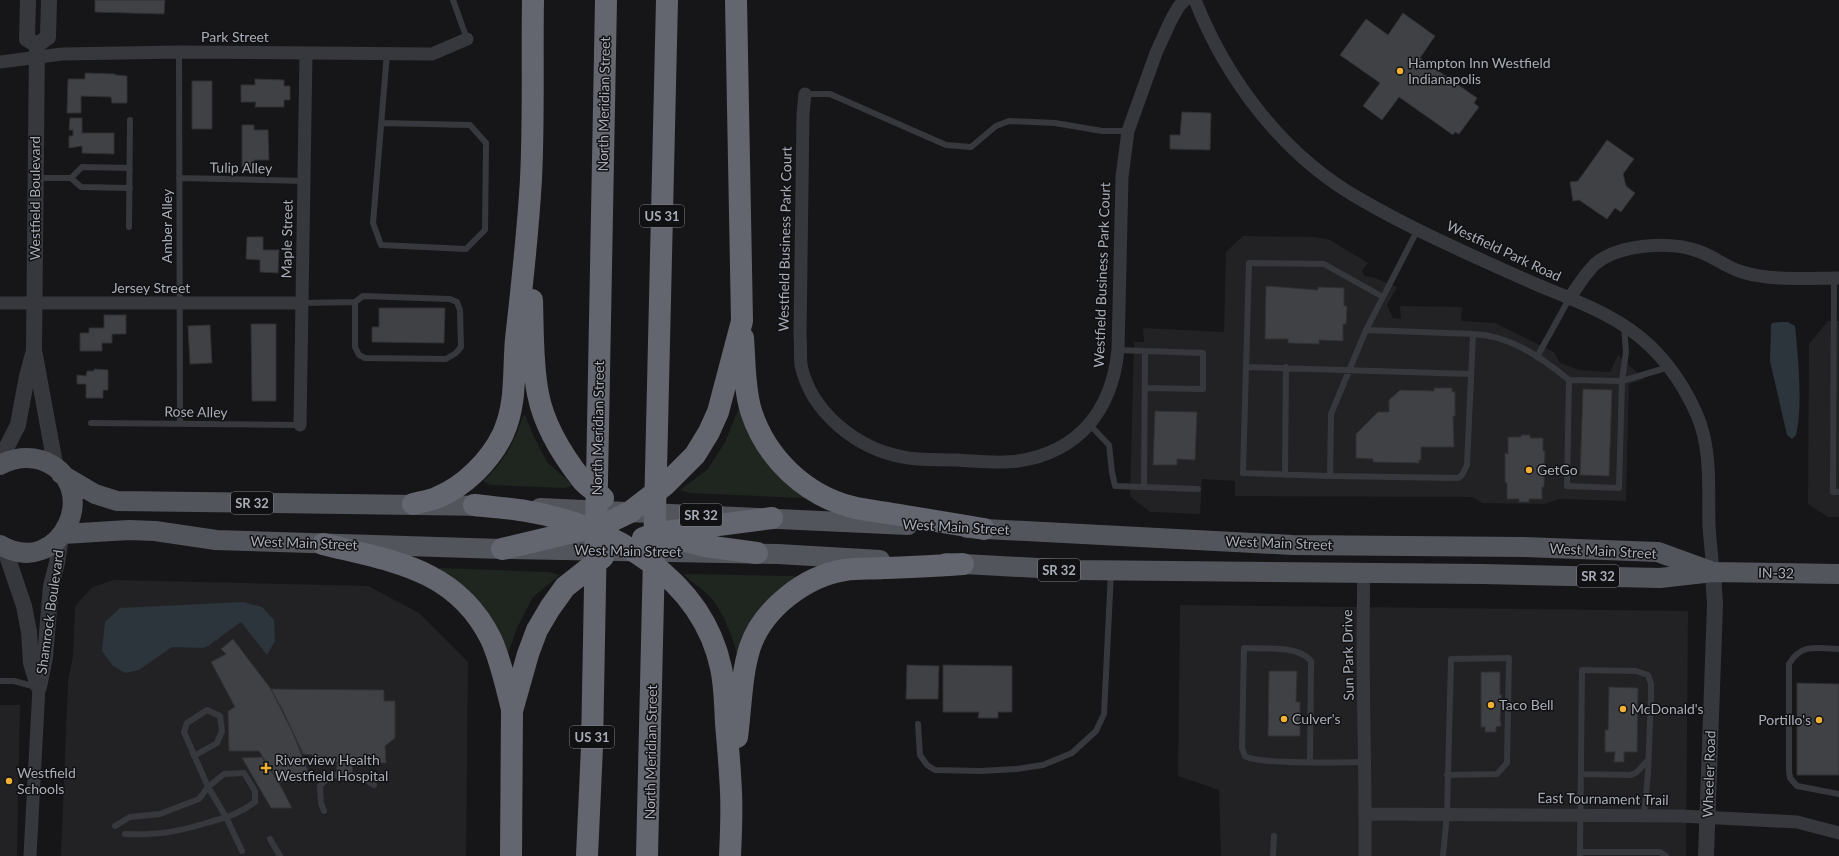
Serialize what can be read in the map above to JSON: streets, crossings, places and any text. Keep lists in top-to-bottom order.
{
  "streets": {
    "highway": ["North Meridian Street", "US 31"],
    "main road": ["SR 32", "West Main Street", "IN-32"],
    "street": [
      "Park Street",
      "Westfield Boulevard",
      "Maple Street",
      "Westfield Business Park Court",
      "Westfield Park Road",
      "Jersey Street",
      "Shamrock Boulevard",
      "Sun Park Drive",
      "Wheeler Road",
      "East Tournament Trail"
    ],
    "lane": ["Tulip Alley", "Amber Alley", "Rose Alley"]
  },
  "crossings": [
    ["Park Street", "Westfield Boulevard"],
    ["Park Street", "Amber Alley"],
    ["Park Street", "Maple Street"],
    ["Tulip Alley", "Amber Alley"],
    ["Tulip Alley", "Maple Street"],
    ["Westfield Boulevard", "Jersey Street"],
    ["Westfield Boulevard", "West Main Street"],
    ["Amber Alley", "Jersey Street"],
    ["Amber Alley", "Rose Alley"],
    ["Maple Street", "Jersey Street"],
    ["Maple Street", "Rose Alley"],
    ["Westfield Park Road", "West Main Street"],
    ["Westfield Park Road", "IN-32"],
    ["Westfield Park Road", "Wheeler Road"],
    ["West Main Street", "IN-32"],
    ["West Main Street", "Shamrock Boulevard"],
    ["West Main Street", "Sun Park Drive"],
    ["West Main Street", "Wheeler Road"],
    ["IN-32", "Wheeler Road"],
    ["Sun Park Drive", "East Tournament Trail"],
    ["Wheeler Road", "East Tournament Trail"]
  ],
  "places": {
    "other": [
      "Hampton Inn Westfield Indianapolis",
      "GetGo",
      "Taco Bell",
      "McDonald's",
      "Culver's",
      "Portillo's",
      "Westfield Schools"
    ],
    "health": ["Riverview Health Westfield Hospital"]
  }
}
